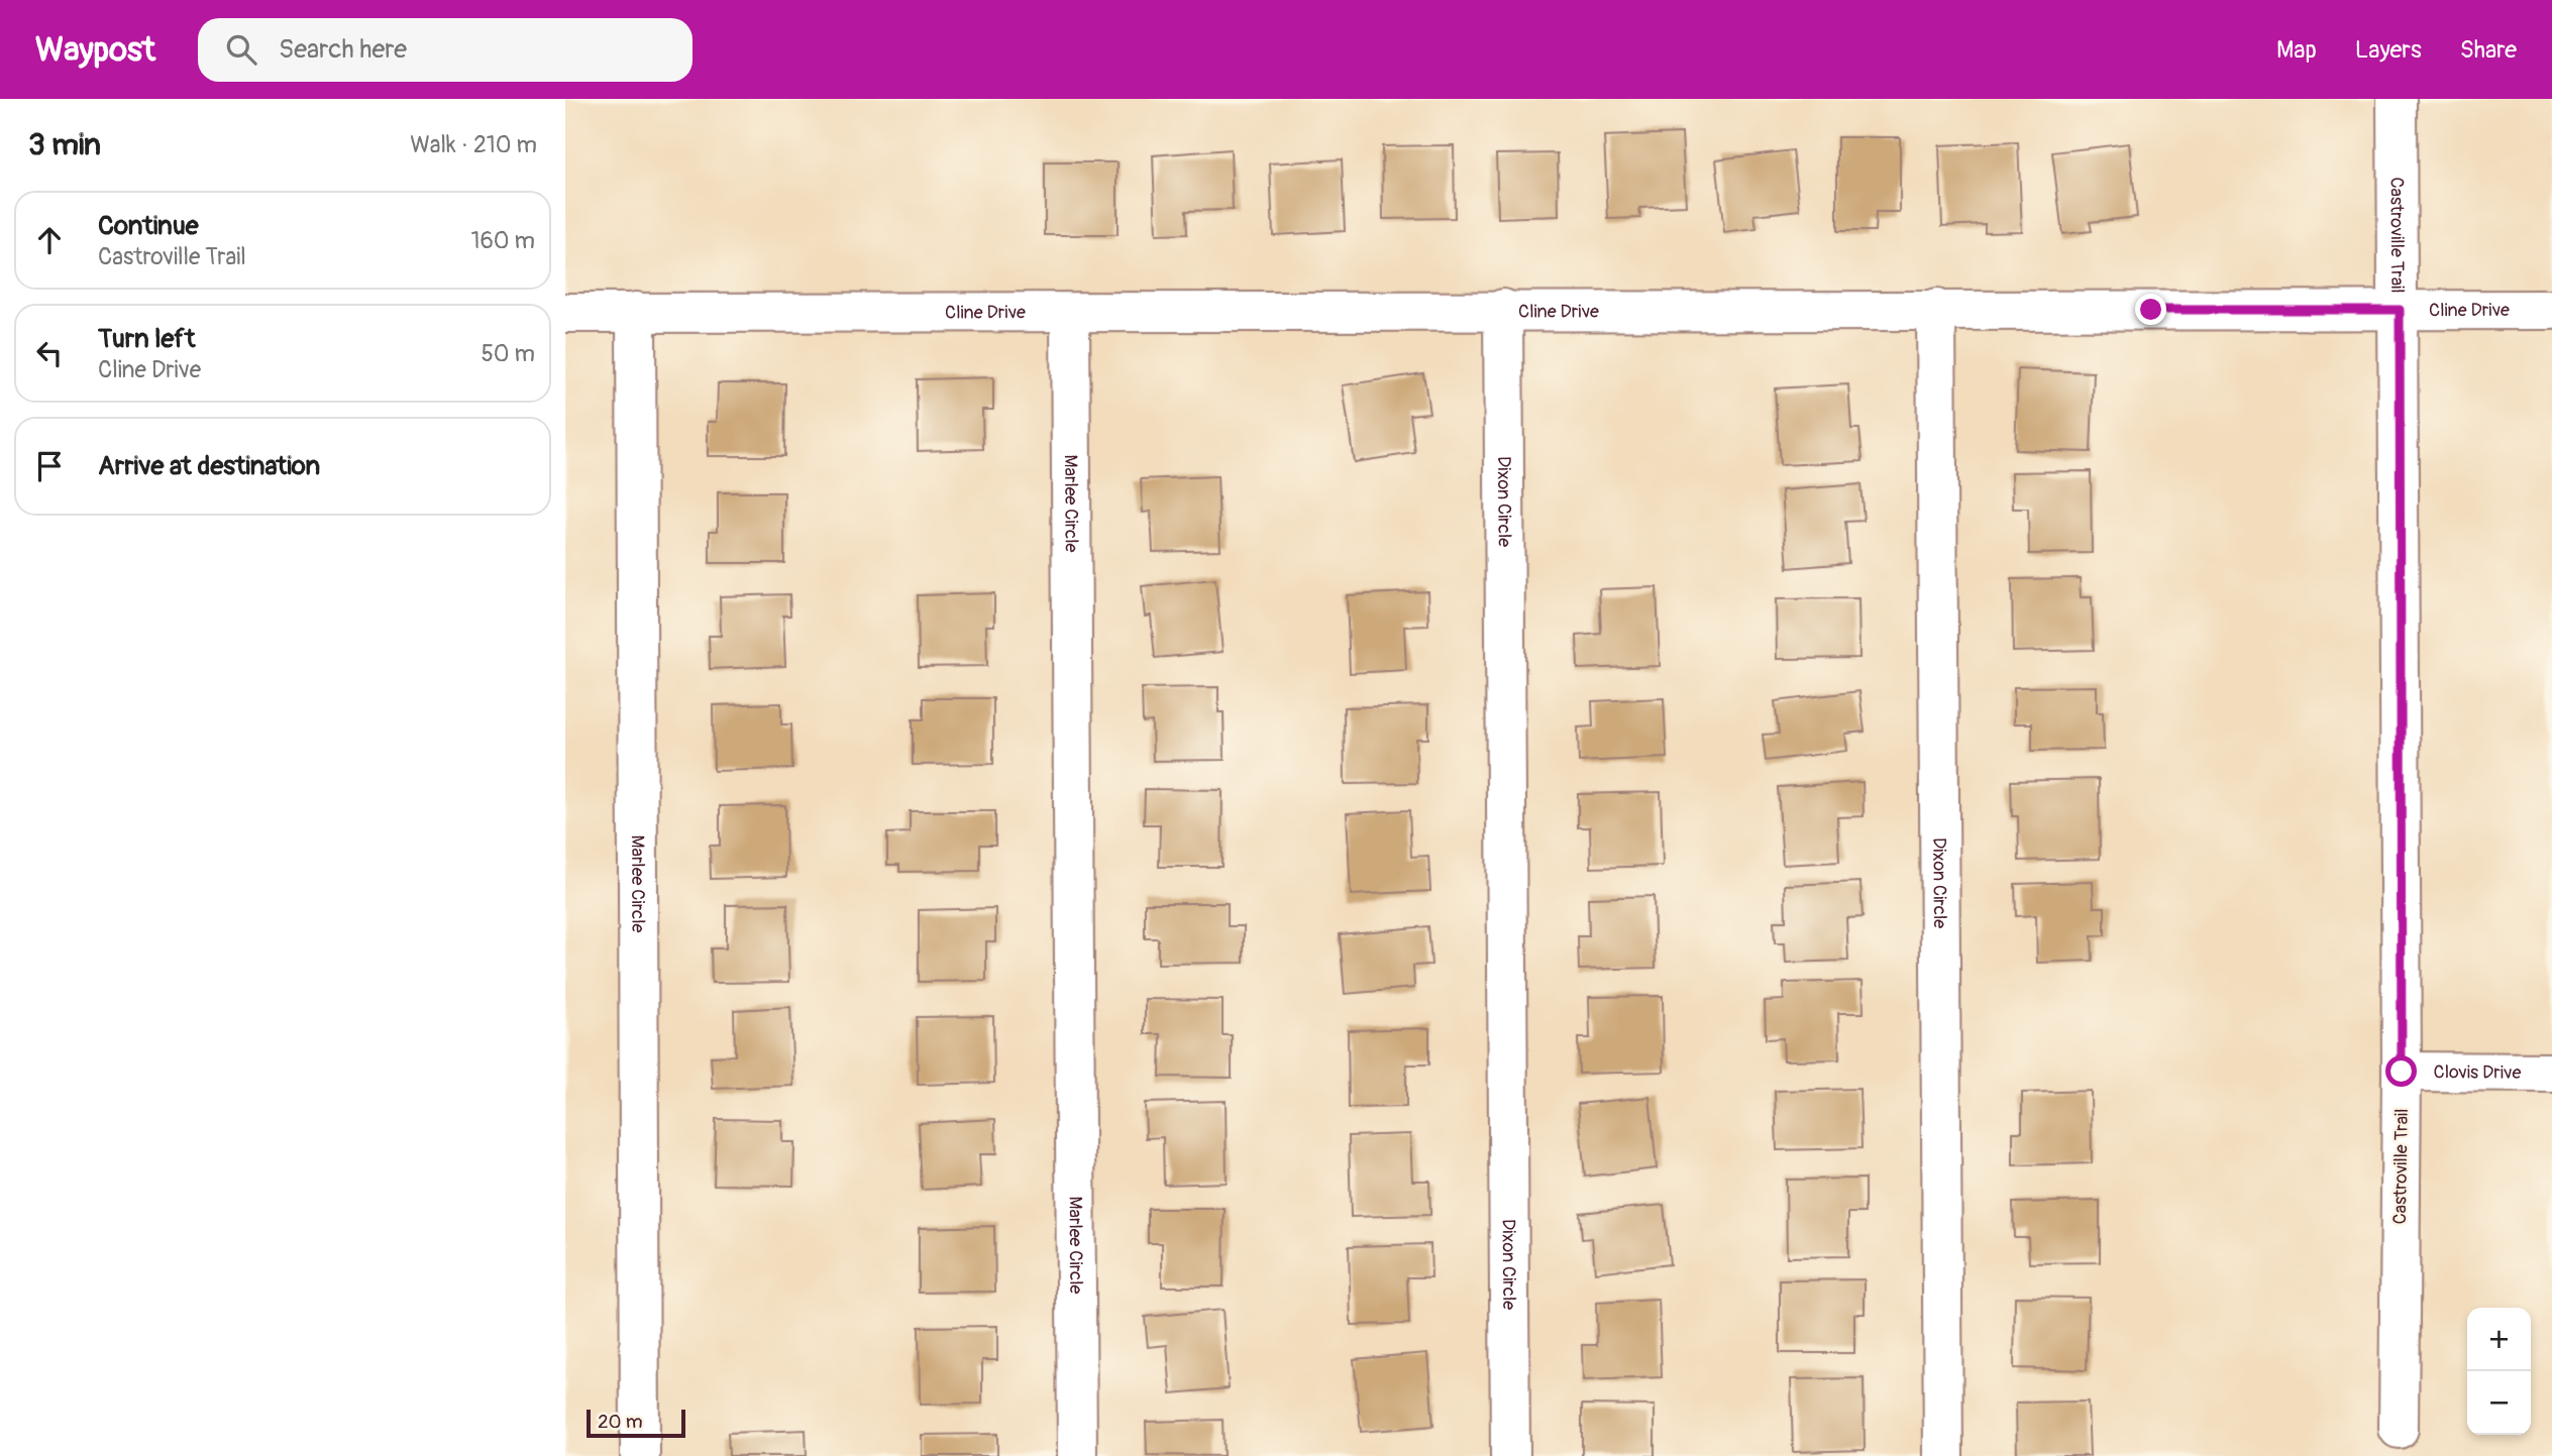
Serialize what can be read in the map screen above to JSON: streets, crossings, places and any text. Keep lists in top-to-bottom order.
{
  "streets": {
    "street": [
      "Castroville Trail",
      "Cline Drive",
      "Dixon Circle",
      "Marlee Circle",
      "Clovis Drive"
    ]
  },
  "crossings": [
    ["Castroville Trail", "Cline Drive"],
    ["Castroville Trail", "Clovis Drive"],
    ["Cline Drive", "Dixon Circle"],
    ["Cline Drive", "Marlee Circle"]
  ],
  "scale_bar": "20 m",
  "page": {
    "header": "Waypost",
    "search": "Search here",
    "nav": ["Map", "Layers", "Share"],
    "heading": ["3 min", "Walk · 210 m"],
    "list": [
      ["Continue", "Castroville Trail", "160 m"],
      ["Turn left", "Cline Drive", "50 m"],
      "Arrive at destination"
    ],
    "map_buttons": ["+", "−"],
    "scale": "20 m"
  }
}
